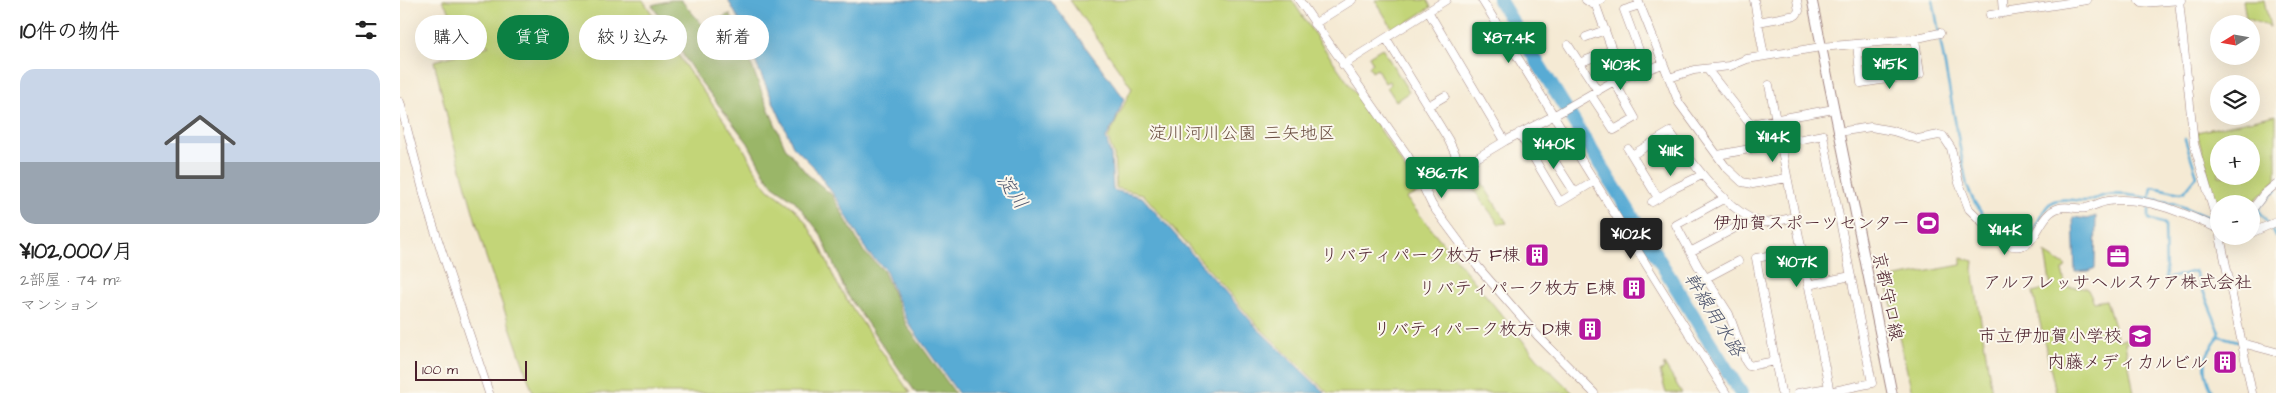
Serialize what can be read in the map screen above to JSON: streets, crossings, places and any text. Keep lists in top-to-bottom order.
{
  "streets": {
    "main road": ["京都守口線"]
  },
  "water": ["淀川", "幹線用水路"],
  "parks": ["淀川河川公園 三矢地区"],
  "places": {
    "sports": ["伊加賀スポーツセンター"],
    "building": [
      "リバティパーク枚方 F棟",
      "リバティパーク枚方 E棟",
      "リバティパーク枚方 D棟",
      "内藤メディカルビル"
    ],
    "office": ["アルフレッサヘルスケア株式会社"],
    "school or university": ["市立伊加賀小学校"]
  },
  "scale_bar": "100 m",
  "north": "left",
  "page": {
    "heading": "10件の物件",
    "map_buttons": ["+", "−"],
    "chip": [
      "購入",
      "賃貸",
      "絞り込み",
      "新着"
    ],
    "price": [
      "¥87.4K",
      "¥115K",
      "¥103K",
      "¥114K",
      "¥140K",
      "¥111K",
      "¥86.7K",
      "¥114K",
      "¥102K",
      "¥107K"
    ],
    "list": [
      {
        "name": "¥102,000/月",
        "note": "2部屋 · 74 m² · マンション"
      }
    ],
    "scale": "100 m"
  }
}
